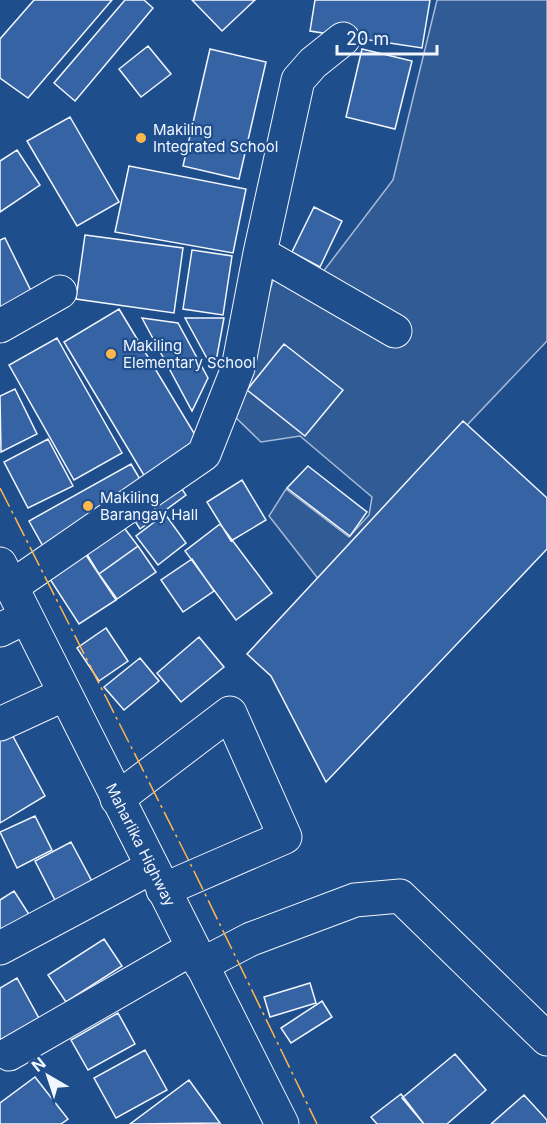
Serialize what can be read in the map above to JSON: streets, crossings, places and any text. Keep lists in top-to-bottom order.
{
  "streets": {
    "main road": ["Maharlika Highway"]
  },
  "places": ["Makiling Integrated School", "Makiling Elementary School", "Makiling Barangay Hall"],
  "scale_bar": "20 m",
  "north": "top left"
}
